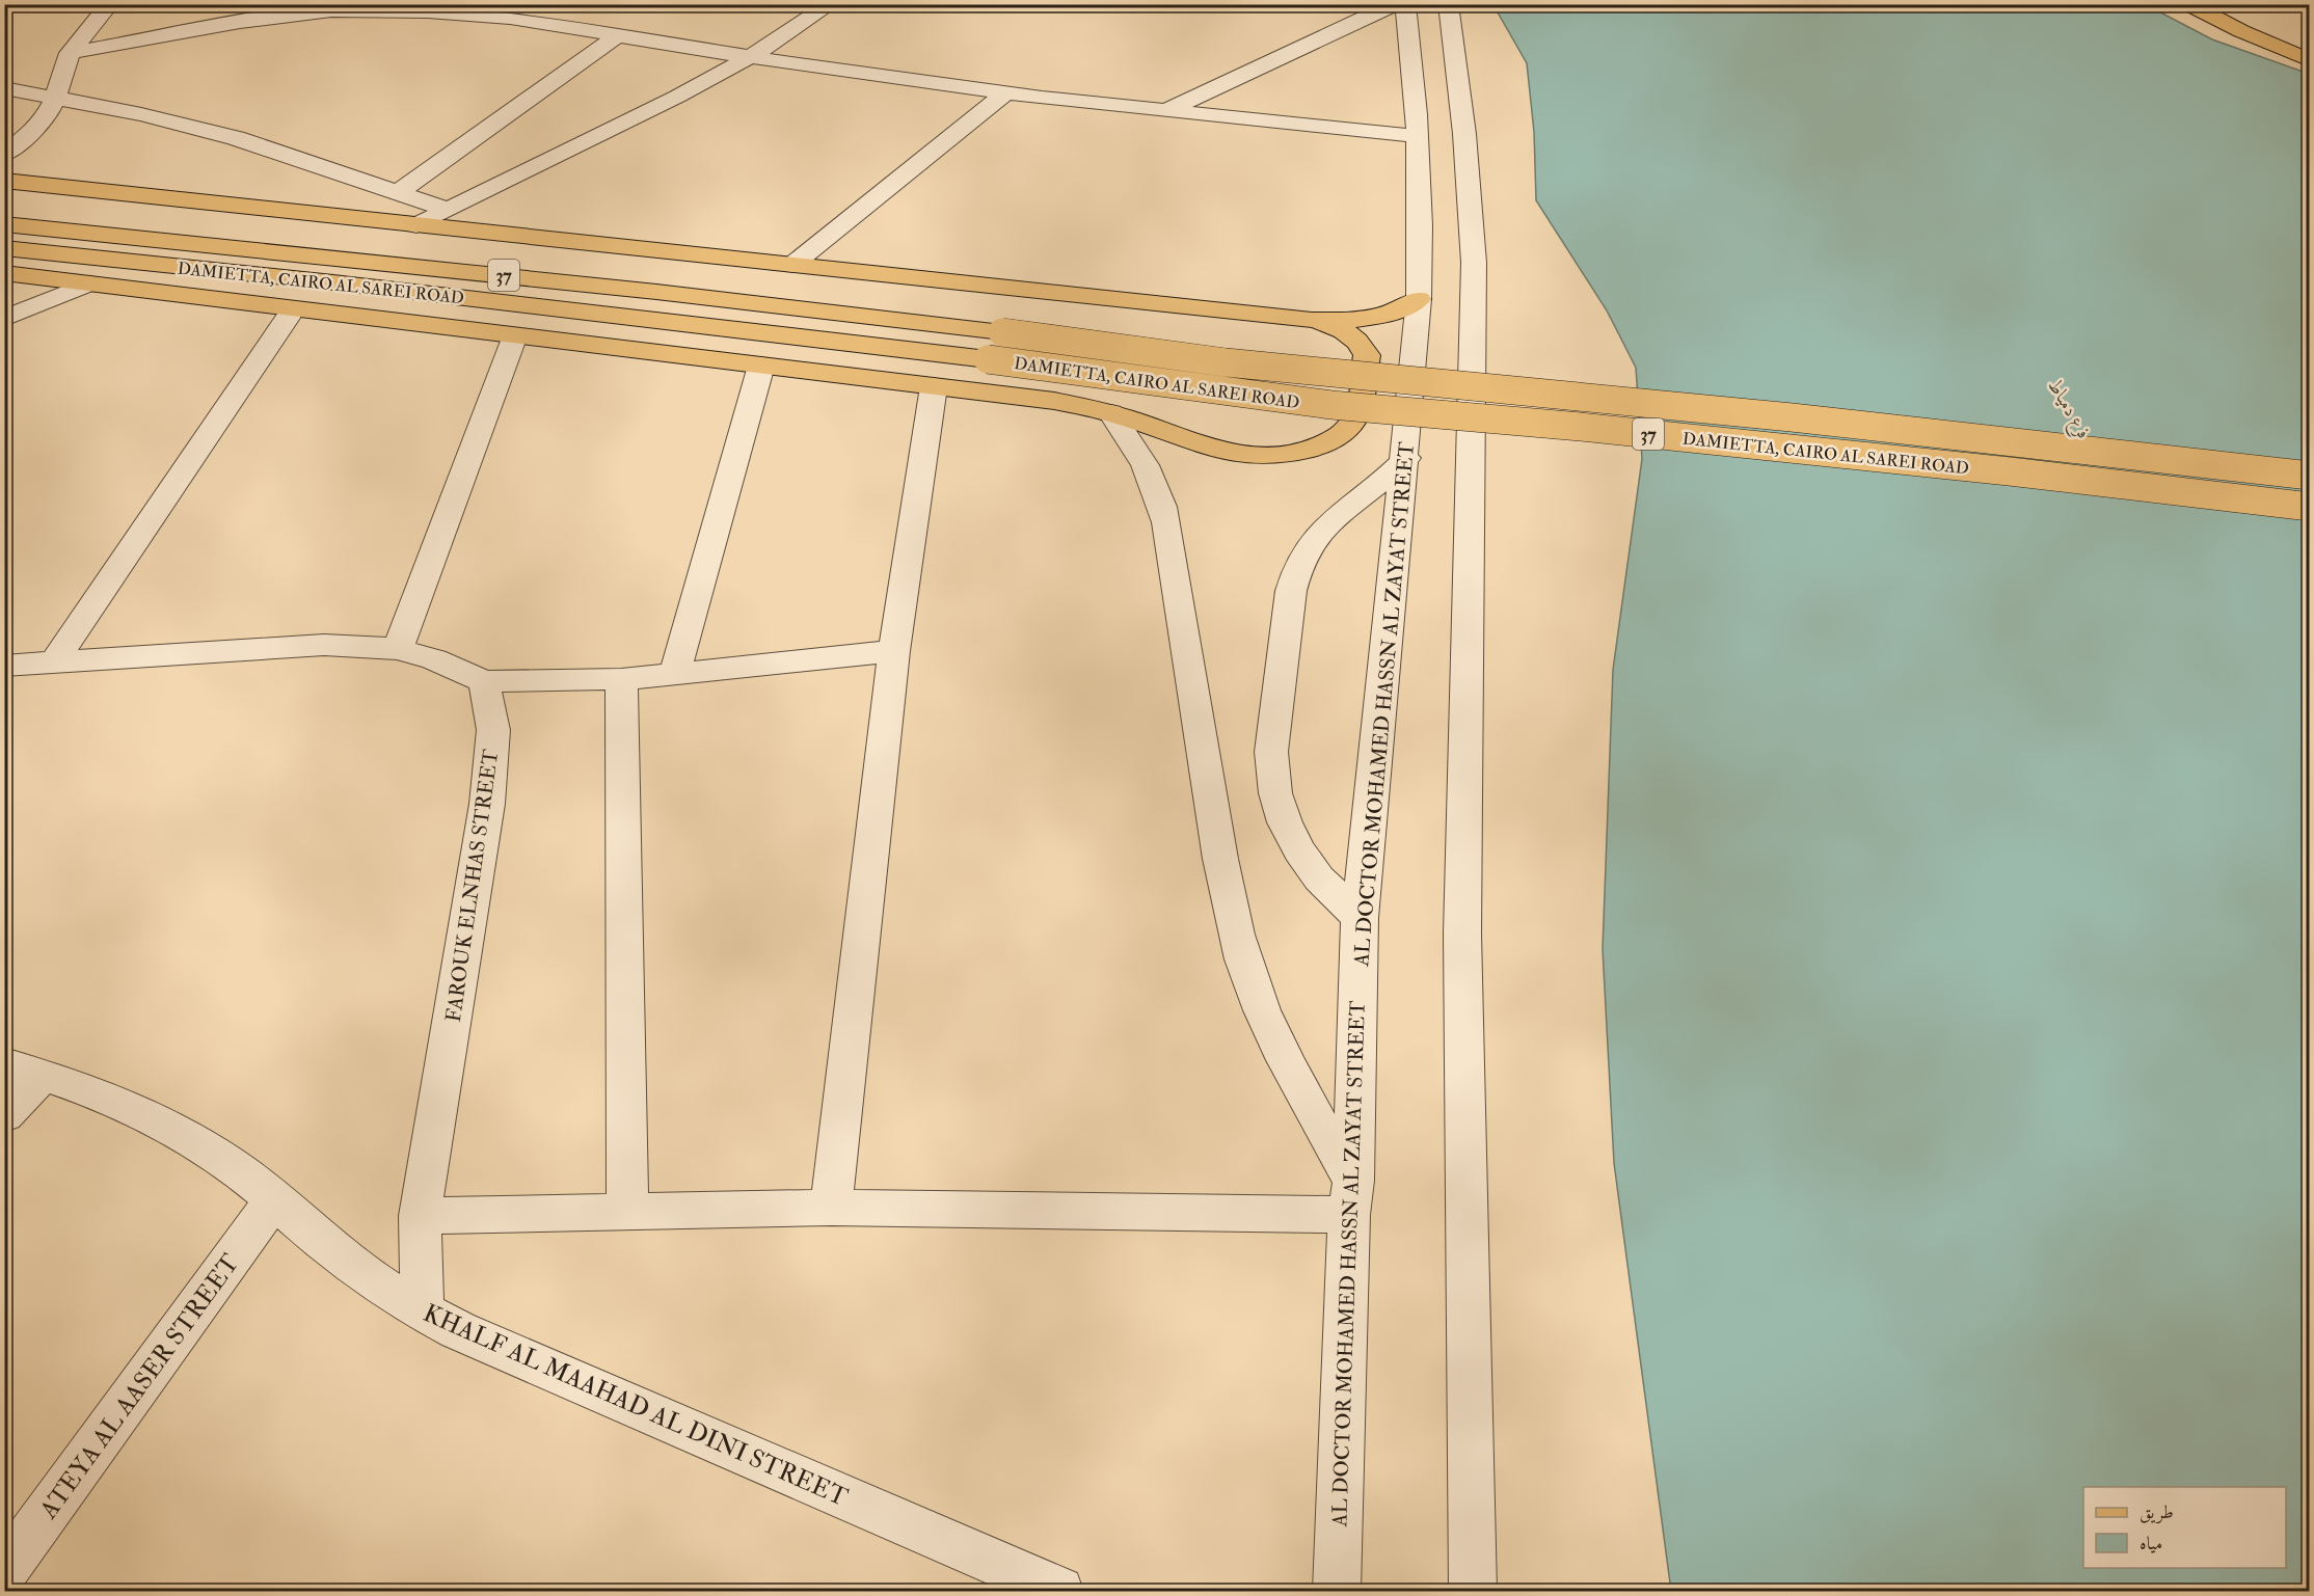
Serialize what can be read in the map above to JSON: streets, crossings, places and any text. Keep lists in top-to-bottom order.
{
  "streets": {
    "main road": ["37", "DAMIETTA, CAIRO AL SAREI ROAD"],
    "street": [
      "AL DOCTOR MOHAMED HASSN AL ZAYAT STREET",
      "FAROUK ELNHAS STREET",
      "ATEYA AL AASER STREET",
      "KHALF AL MAAHAD AL DINI STREET"
    ]
  },
  "crossings": [
    ["FAROUK ELNHAS STREET", "KHALF AL MAAHAD AL DINI STREET"],
    ["ATEYA AL AASER STREET", "KHALF AL MAAHAD AL DINI STREET"]
  ],
  "water": ["فرع دمياط"],
  "legend": ["طريق", "مياه"]
}
